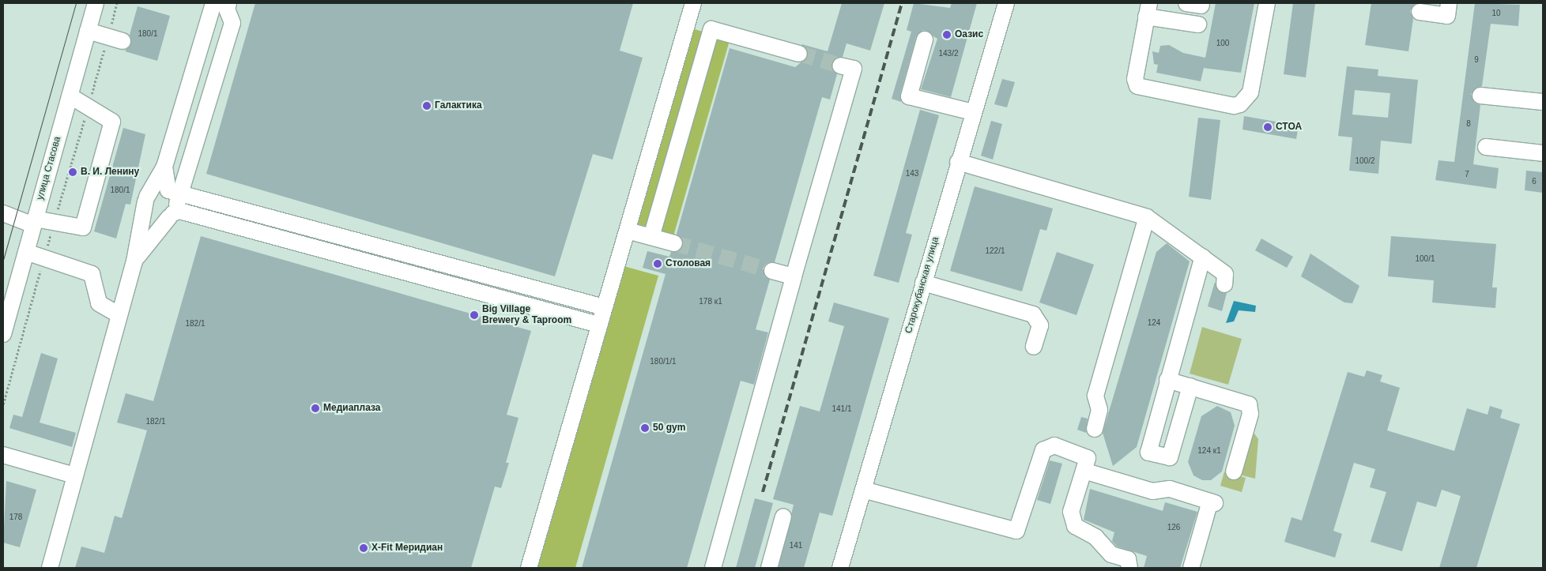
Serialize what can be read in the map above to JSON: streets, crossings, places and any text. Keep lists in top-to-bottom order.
{
  "streets": {
    "street": ["улица Стасова", "Старокубанская улица"]
  },
  "places": [
    "Оазис",
    "Галактика",
    "СТОА",
    "В. И. Ленину",
    "Столовая",
    "Big Village Brewery & Taproom",
    "Медиаплаза",
    "50 gym",
    "X-Fit Меридиан"
  ],
  "house_numbers": [
    "10",
    "180/1",
    "100",
    "143/2",
    "9",
    "8",
    "100/2",
    "143",
    "7",
    "6",
    "180/1",
    "122/1",
    "100/1",
    "178 к1",
    "124",
    "182/1",
    "180/1/1",
    "141/1",
    "182/1",
    "124 к1",
    "178",
    "126",
    "141"
  ]
}
